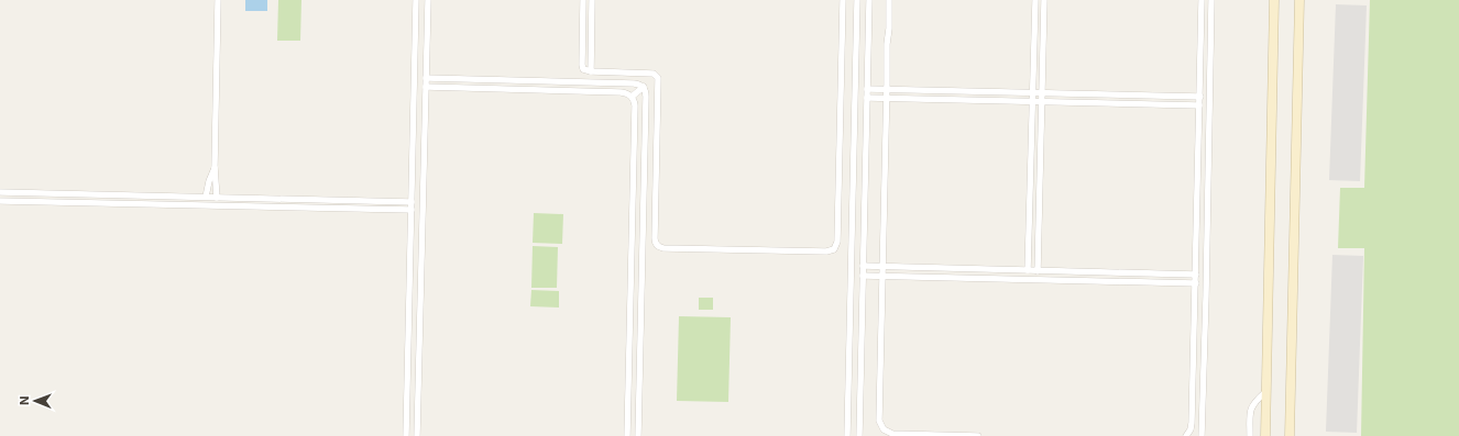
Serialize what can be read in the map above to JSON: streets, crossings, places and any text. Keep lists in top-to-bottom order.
{
  "north": "left"
}
